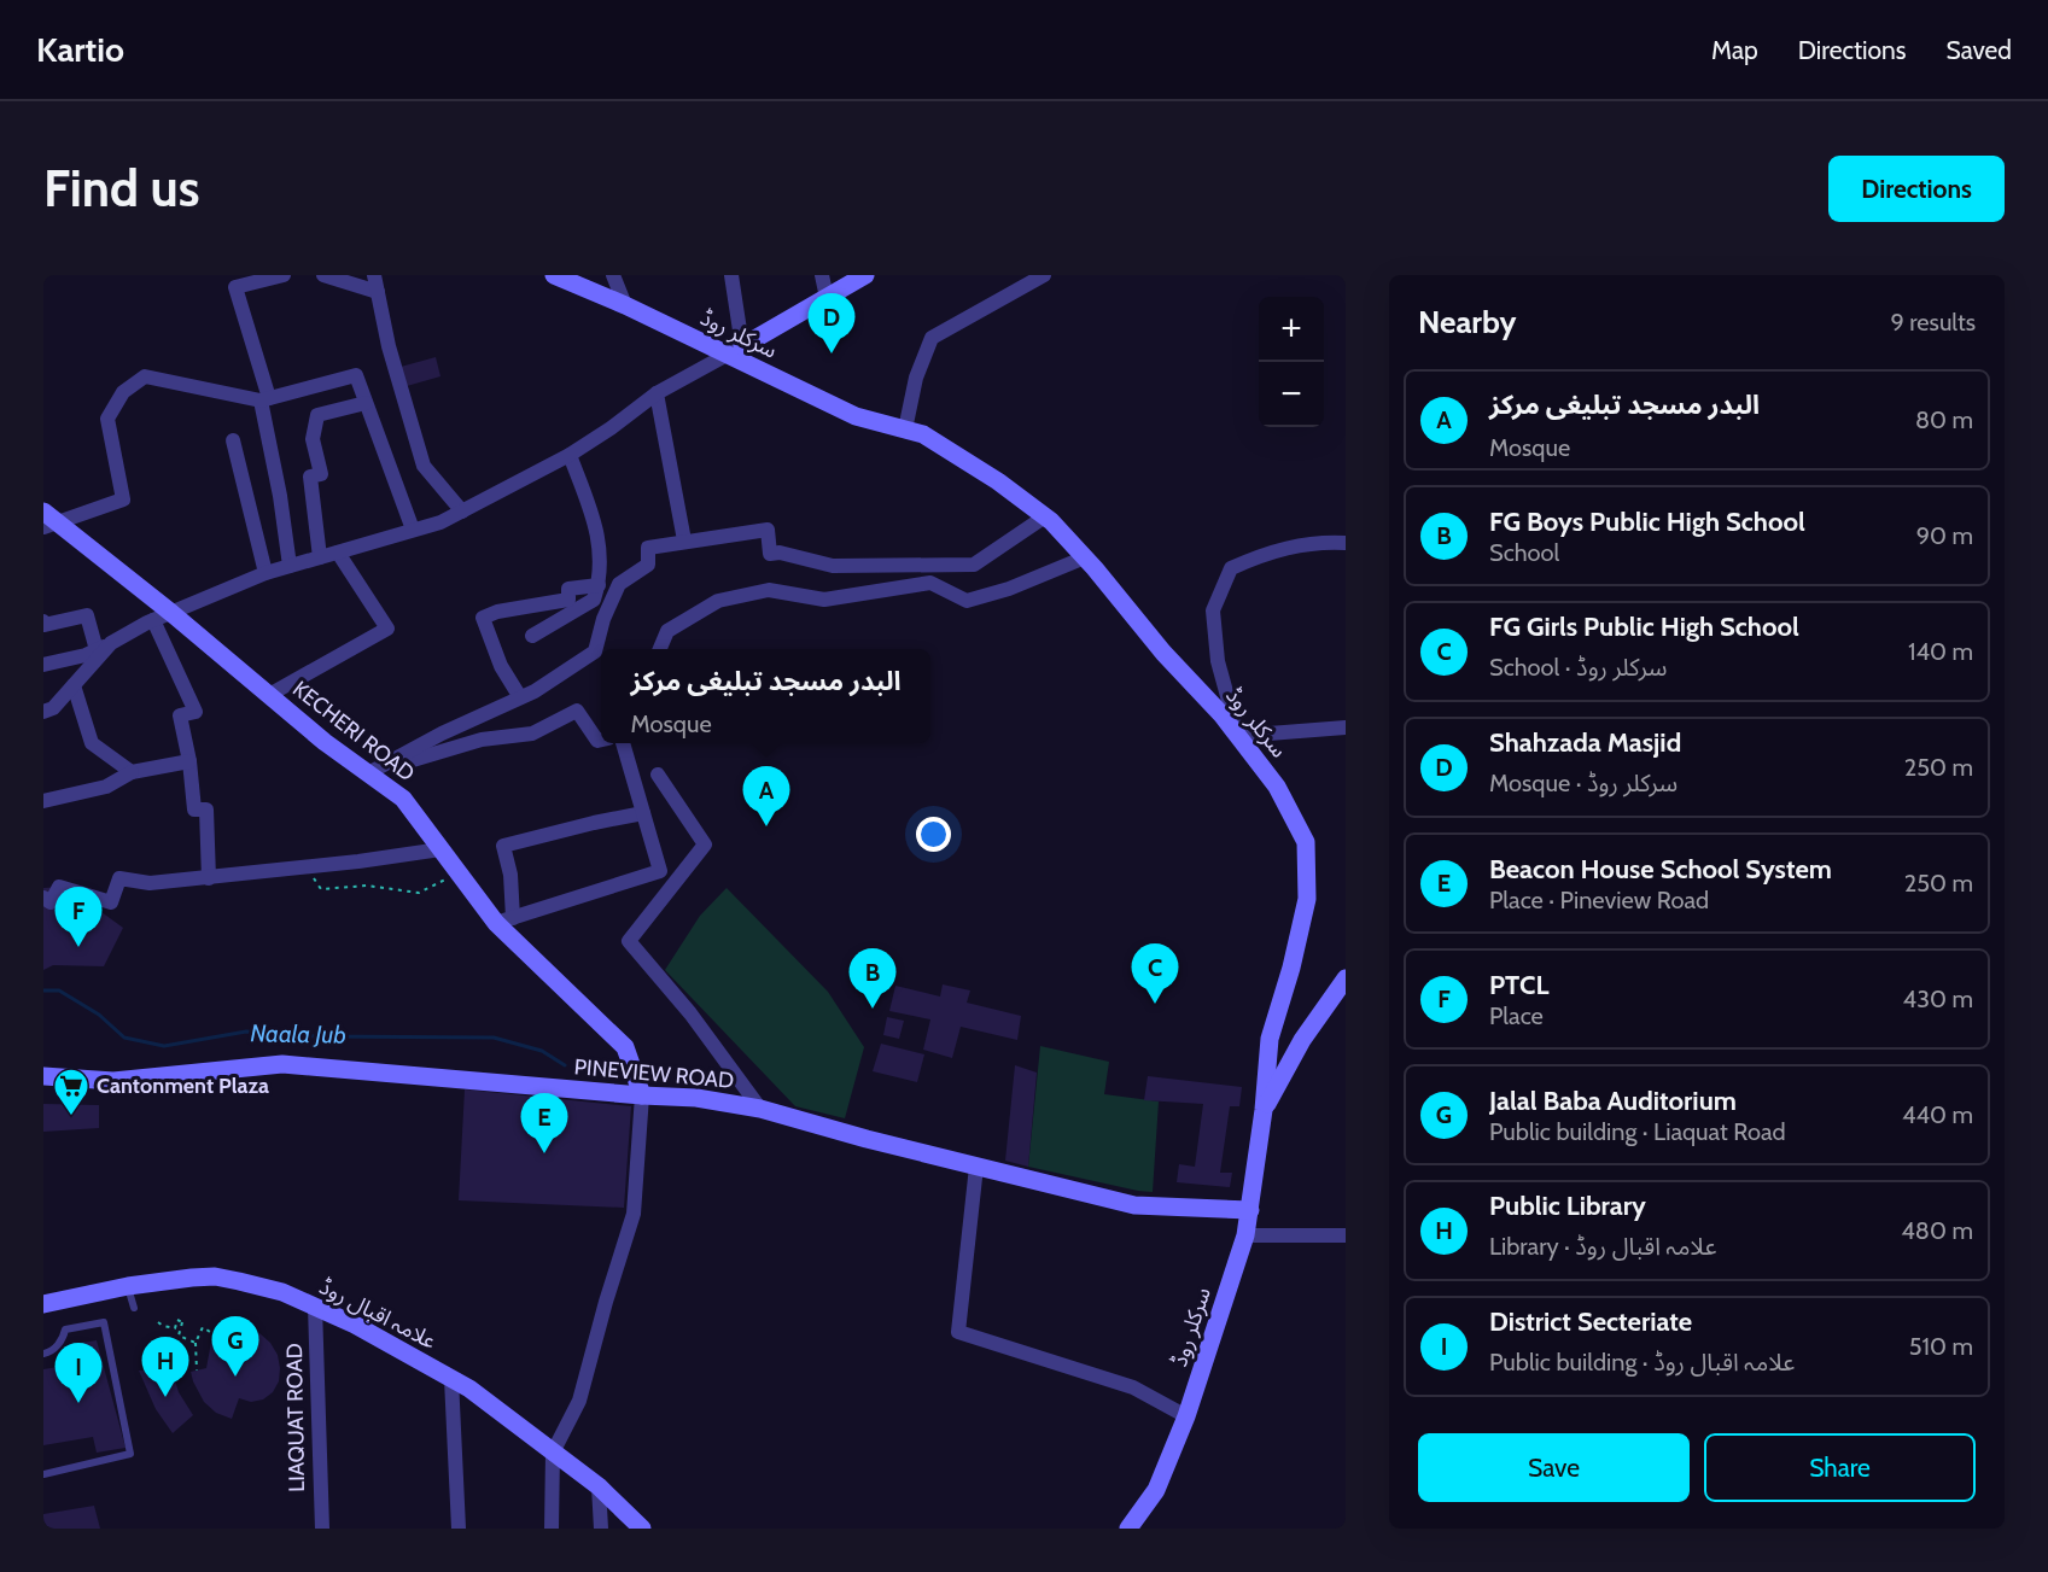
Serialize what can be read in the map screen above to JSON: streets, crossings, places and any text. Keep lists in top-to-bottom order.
{
  "streets": {
    "main road": [
      "سرکلر روڈ",
      "KECHERI ROAD",
      "PINEVIEW ROAD",
      "علامہ اقبال روڈ"
    ],
    "street": ["LIAQUAT ROAD"]
  },
  "crossings": [
    ["سرکلر روڈ", "PINEVIEW ROAD"],
    ["KECHERI ROAD", "PINEVIEW ROAD"],
    ["علامہ اقبال روڈ", "LIAQUAT ROAD"]
  ],
  "water": ["Naala Jub"],
  "places": {
    "supermarket": ["Cantonment Plaza"]
  },
  "page": {
    "header": "Kartio",
    "nav": ["Map", "Directions", "Saved"],
    "buttons": [
      "Directions",
      ["Save", "Share"]
    ],
    "title": "Find us",
    "heading": ["Nearby", "9 results"],
    "pins": [
      "D",
      "A",
      "F",
      "C",
      "B",
      "E",
      "G",
      "H",
      "I"
    ],
    "map_buttons": ["+", "−"],
    "list": [
      {
        "mark": "A",
        "name": "البدر مسجد تبلیغی مرکز",
        "note": "Mosque",
        "value": "80 m"
      },
      {
        "mark": "B",
        "name": "FG Boys Public High School",
        "note": "School",
        "value": "90 m"
      },
      {
        "mark": "C",
        "name": "FG Girls Public High School",
        "note": "School · سرکلر روڈ",
        "value": "140 m"
      },
      {
        "mark": "D",
        "name": "Shahzada Masjid",
        "note": "Mosque · سرکلر روڈ",
        "value": "250 m"
      },
      {
        "mark": "E",
        "name": "Beacon House School System",
        "note": "Place · Pineview Road",
        "value": "250 m"
      },
      {
        "mark": "F",
        "name": "PTCL",
        "note": "Place",
        "value": "430 m"
      },
      {
        "mark": "G",
        "name": "Jalal Baba Auditorium",
        "note": "Public building · Liaquat Road",
        "value": "440 m"
      },
      {
        "mark": "H",
        "name": "Public Library",
        "note": "Library · علامہ اقبال روڈ",
        "value": "480 m"
      },
      {
        "mark": "I",
        "name": "District Secteriate",
        "note": "Public building · علامہ اقبال روڈ",
        "value": "510 m"
      }
    ],
    "popup": ["البدر مسجد تبلیغی مرکز", "Mosque"]
  }
}
